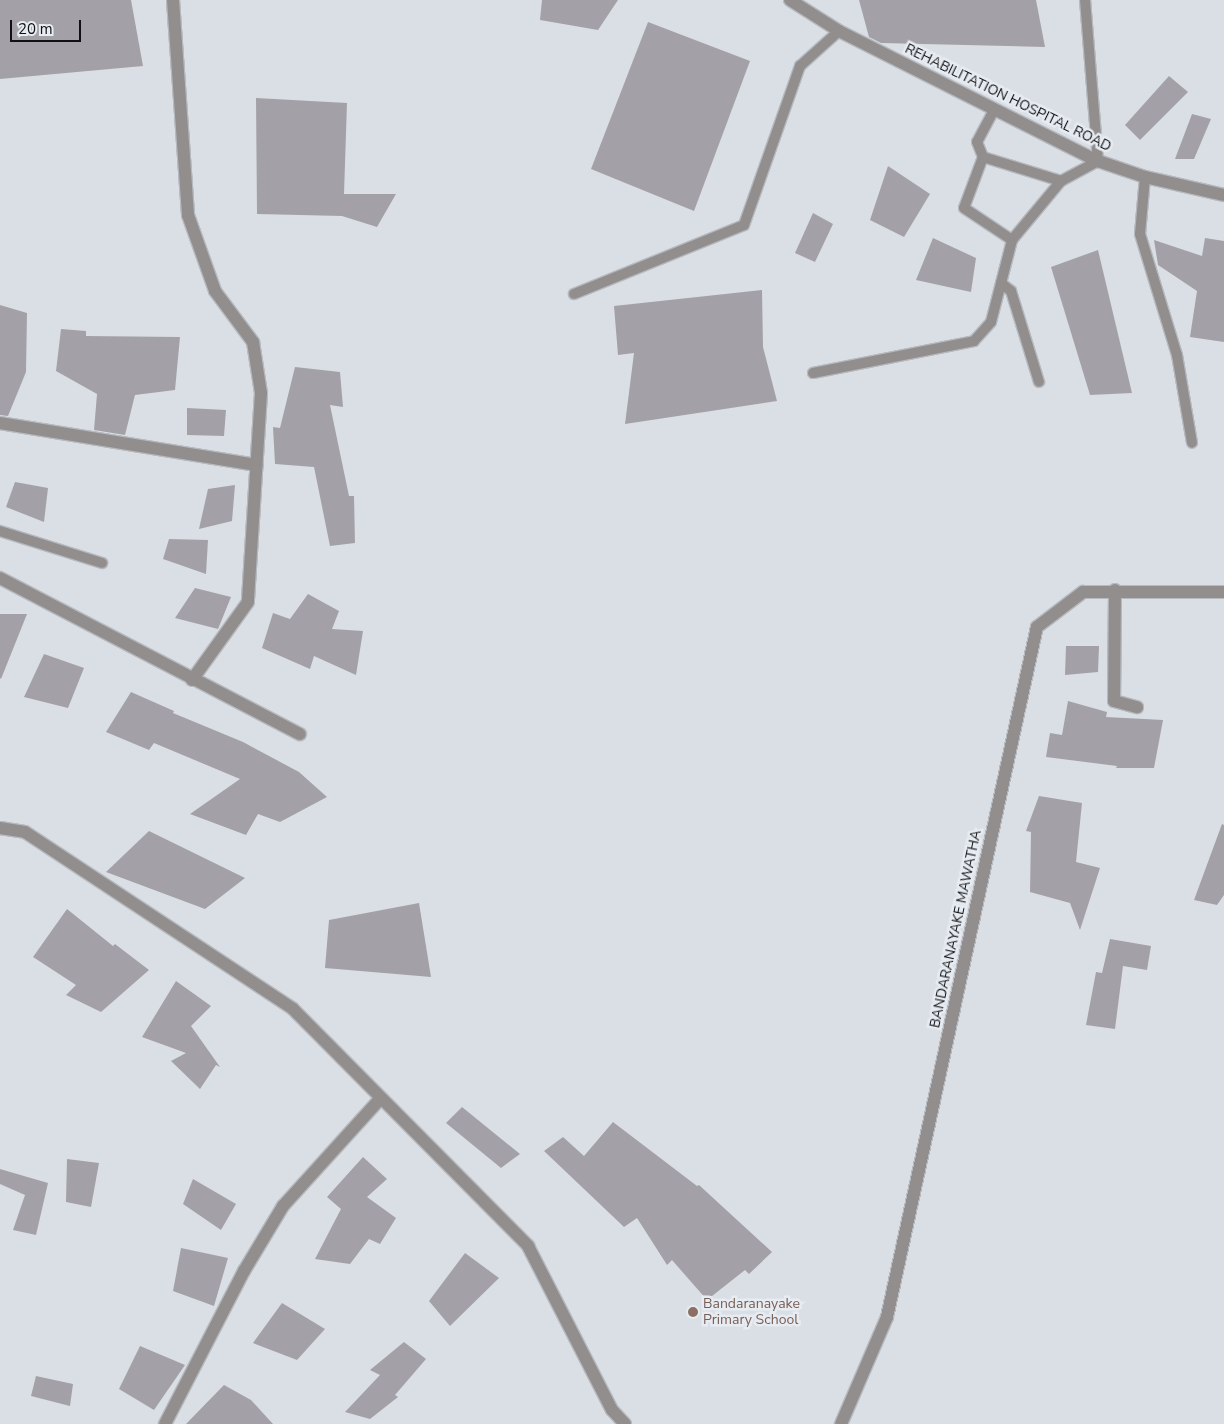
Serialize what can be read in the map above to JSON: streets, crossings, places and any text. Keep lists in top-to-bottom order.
{
  "streets": {
    "street": ["REHABILITATION HOSPITAL ROAD", "BANDARANAYAKE MAWATHA"]
  },
  "places": ["Bandaranayake Primary School"],
  "scale_bar": "20 m"
}
